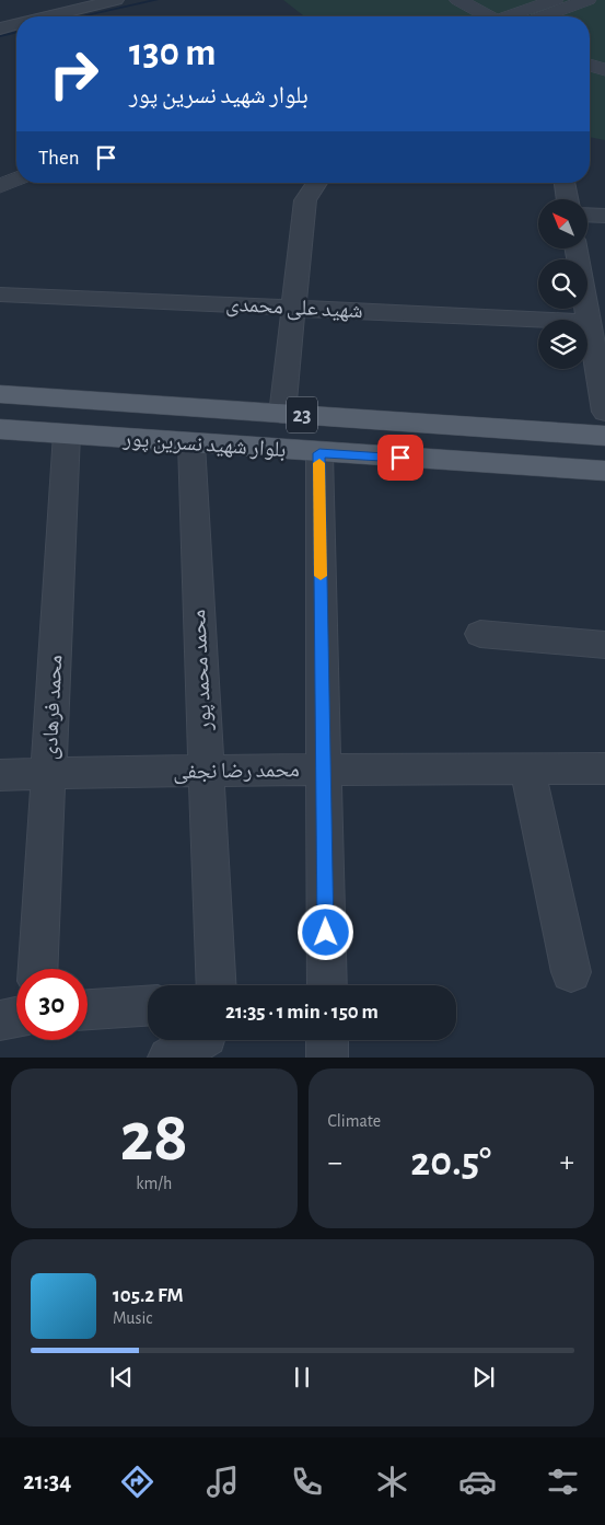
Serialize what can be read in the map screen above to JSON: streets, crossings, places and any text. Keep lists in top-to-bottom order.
{
  "streets": {
    "main road": ["23", "بلوار شهید نسرین پور"],
    "street": [
      "شهید علی محمدی",
      "محمد محمد پور",
      "محمد فرهادی",
      "محمد رضا نجفی"
    ]
  },
  "crossings": [
    ["بلوار شهید نسرین پور", "محمد محمد پور"],
    ["بلوار شهید نسرین پور", "محمد فرهادی"],
    ["محمد محمد پور", "محمد رضا نجفی"],
    ["محمد فرهادی", "محمد رضا نجفی"]
  ],
  "north": "top left",
  "page": {
    "turn": ["130 m", "بلوار شهید نسرین پور"],
    "then": "Then",
    "limit": "30",
    "trip": "21:35 · 1 min · 150 m",
    "tile": [
      ["28", "km/h"],
      "Climate"
    ],
    "heat": ["−", "20.5°", "+"],
    "song": ["105.2 FM", "Music"],
    "tabs": "21:34"
  }
}
